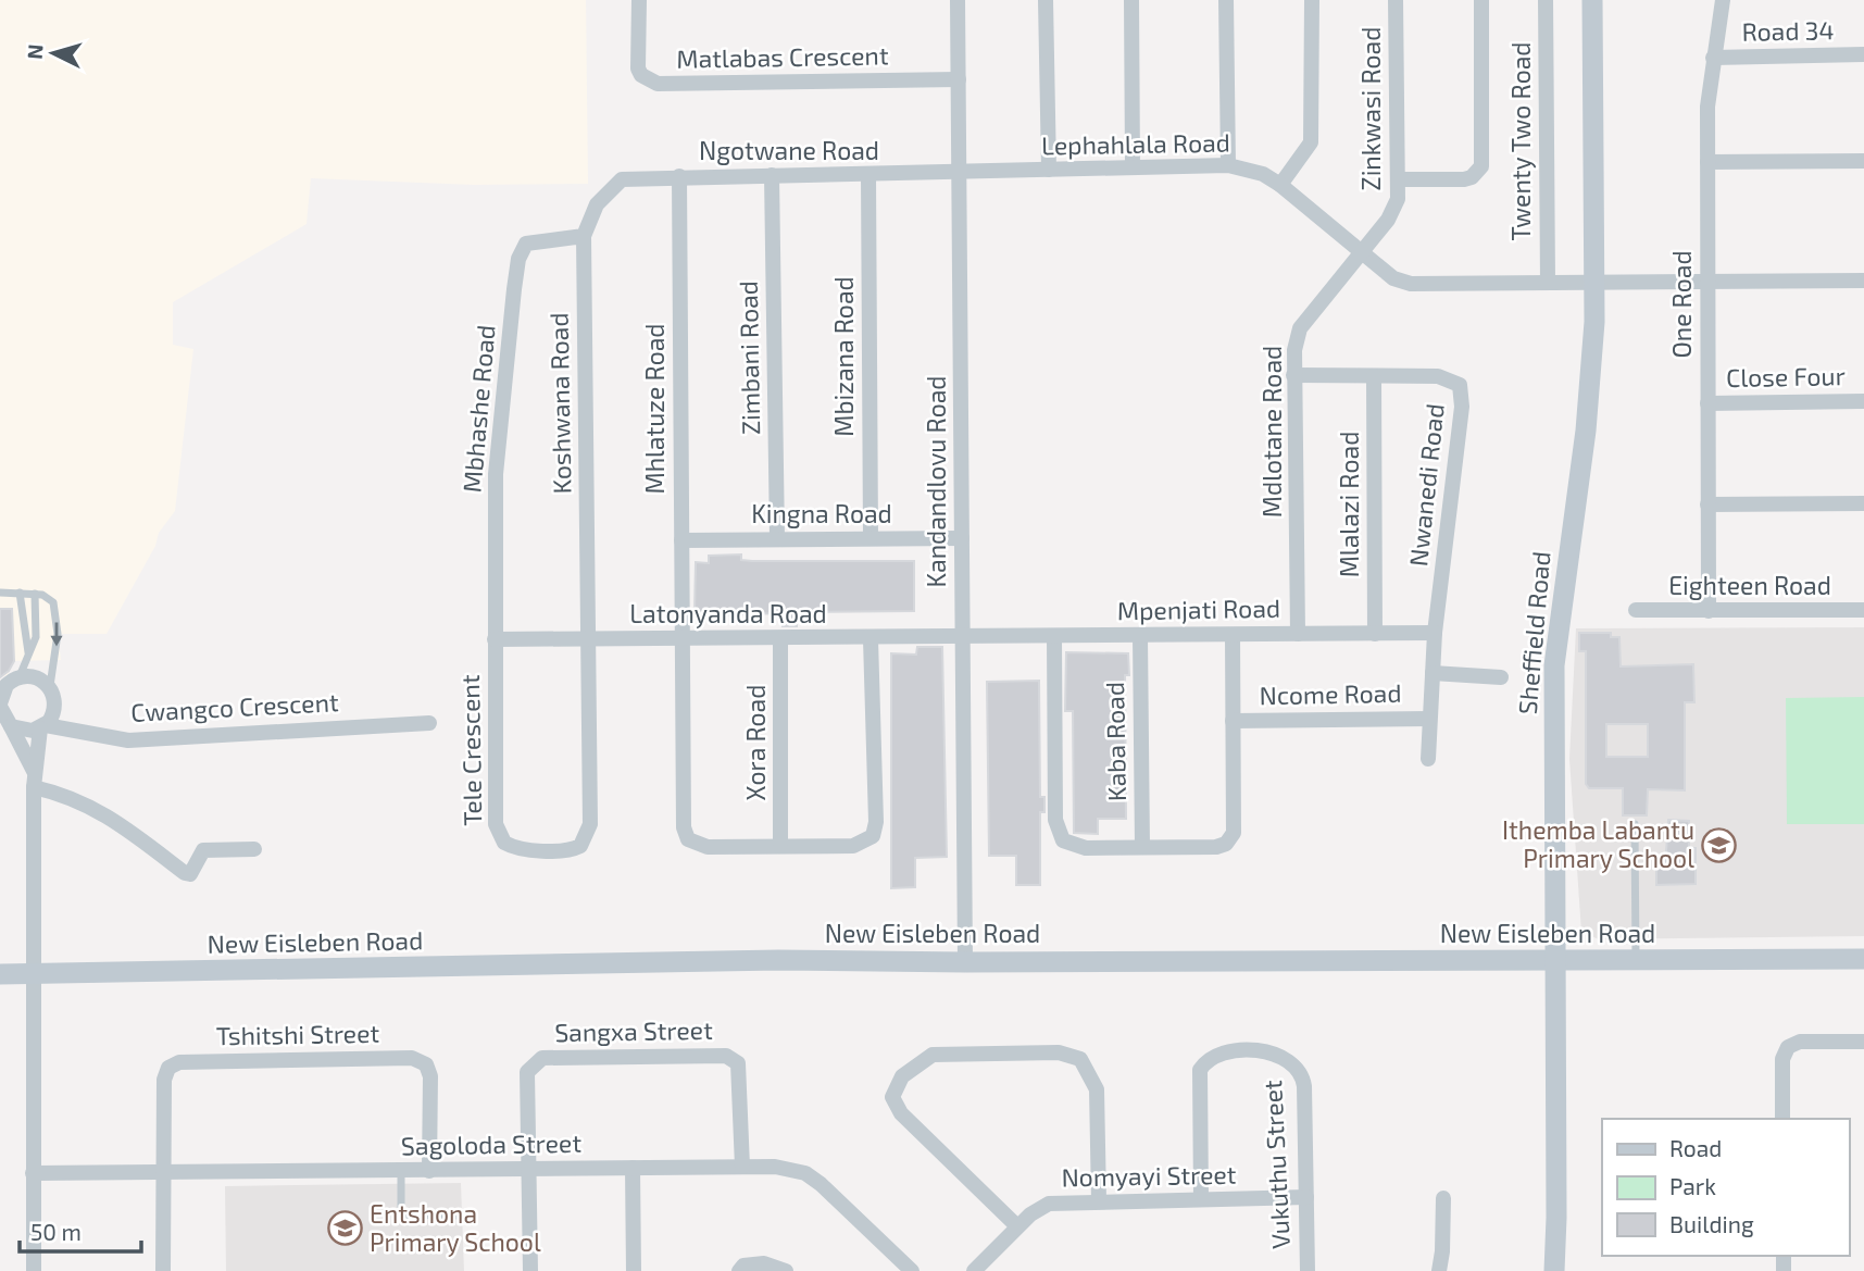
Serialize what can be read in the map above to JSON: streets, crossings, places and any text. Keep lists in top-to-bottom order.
{
  "streets": {
    "main road": ["Sheffield Road", "New Eisleben Road"],
    "street": [
      "Road 34",
      "Matlabas Crescent",
      "Zinkwasi Road",
      "Twenty Two Road",
      "Lephahlala Road",
      "Ngotwane Road",
      "One Road",
      "Mbizana Road",
      "Zimbani Road",
      "Close Four",
      "Koshwana Road",
      "Mbhashe Road",
      "Mhlatuze Road",
      "Mdlotane Road",
      "Kandandlovu Road",
      "Nwanedi Road",
      "Mlalazi Road",
      "Kingna Road",
      "Eighteen Road",
      "Mpenjati Road",
      "Latonyanda Road",
      "Ncome Road",
      "Cwangco Crescent",
      "Kaba Road",
      "Xora Road",
      "Tele Crescent",
      "Sangxa Street",
      "Tshitshi Street",
      "Sagoloda Street",
      "Vukuthu Street",
      "Nomyayi Street"
    ]
  },
  "crossings": [
    ["Road 34", "One Road"],
    ["Matlabas Crescent", "Kandandlovu Road"],
    ["Zinkwasi Road", "Lephahlala Road"],
    ["Zinkwasi Road", "Mdlotane Road"],
    ["Twenty Two Road", "Lephahlala Road"],
    ["Lephahlala Road", "Ngotwane Road"],
    ["Lephahlala Road", "One Road"],
    ["Lephahlala Road", "Mdlotane Road"],
    ["Lephahlala Road", "Kandandlovu Road"],
    ["Lephahlala Road", "Sheffield Road"],
    ["Ngotwane Road", "Mbizana Road"],
    ["Ngotwane Road", "Zimbani Road"],
    ["Ngotwane Road", "Koshwana Road"],
    ["Ngotwane Road", "Mhlatuze Road"],
    ["Ngotwane Road", "Kandandlovu Road"],
    ["One Road", "Close Four"],
    ["One Road", "Eighteen Road"],
    ["Mbizana Road", "Kingna Road"],
    ["Zimbani Road", "Kingna Road"],
    ["Koshwana Road", "Mbhashe Road"],
    ["Koshwana Road", "Latonyanda Road"],
    ["Koshwana Road", "Tele Crescent"],
    ["Mbhashe Road", "Latonyanda Road"],
    ["Mbhashe Road", "Tele Crescent"],
    ["Mhlatuze Road", "Kingna Road"],
    ["Mhlatuze Road", "Latonyanda Road"],
    ["Mhlatuze Road", "Xora Road"],
    ["Mdlotane Road", "Nwanedi Road"],
    ["Mdlotane Road", "Mpenjati Road"],
    ["Kandandlovu Road", "Kingna Road"],
    ["Kandandlovu Road", "Mpenjati Road"],
    ["Kandandlovu Road", "Latonyanda Road"],
    ["Kandandlovu Road", "New Eisleben Road"],
    ["Nwanedi Road", "Mlalazi Road"],
    ["Nwanedi Road", "Mpenjati Road"],
    ["Nwanedi Road", "Ncome Road"],
    ["Mlalazi Road", "Mpenjati Road"],
    ["Mpenjati Road", "Latonyanda Road"],
    ["Mpenjati Road", "Kaba Road"],
    ["Latonyanda Road", "Xora Road"],
    ["Latonyanda Road", "Tele Crescent"],
    ["Sheffield Road", "New Eisleben Road"],
    ["Sangxa Street", "Sagoloda Street"],
    ["Tshitshi Street", "Sagoloda Street"],
    ["Vukuthu Street", "Nomyayi Street"]
  ],
  "places": {
    "school or university": ["Ithemba Labantu Primary School", "Entshona Primary School"]
  },
  "legend": ["Road", "Park", "Building"],
  "scale_bar": "50 m",
  "north": "left"
}
